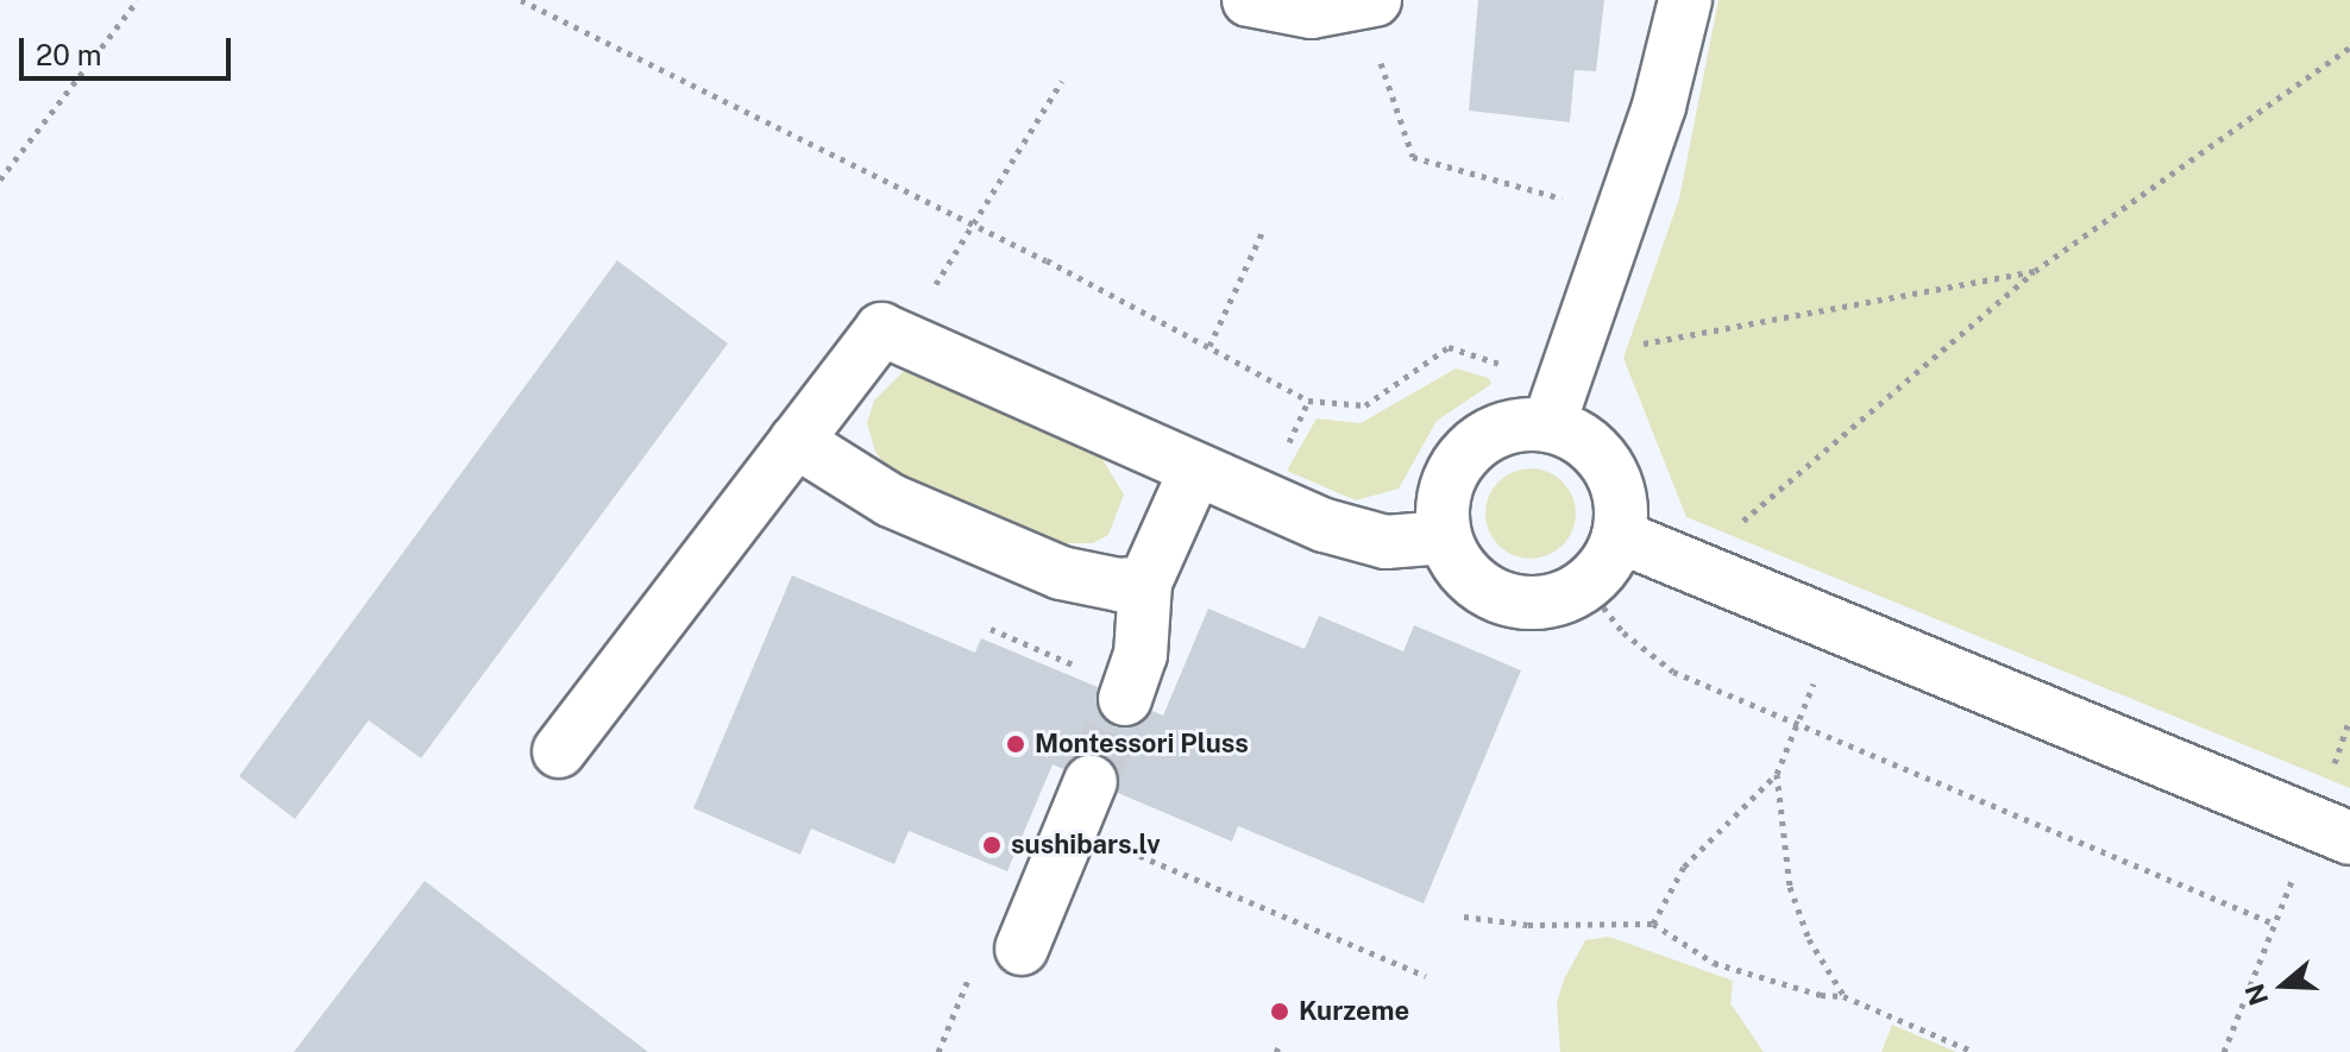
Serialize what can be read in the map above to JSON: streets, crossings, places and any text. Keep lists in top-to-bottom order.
{
  "places": ["Montessori Pluss", "sushibars.lv", "Kurzeme"],
  "scale_bar": "20 m",
  "north": "left"
}
